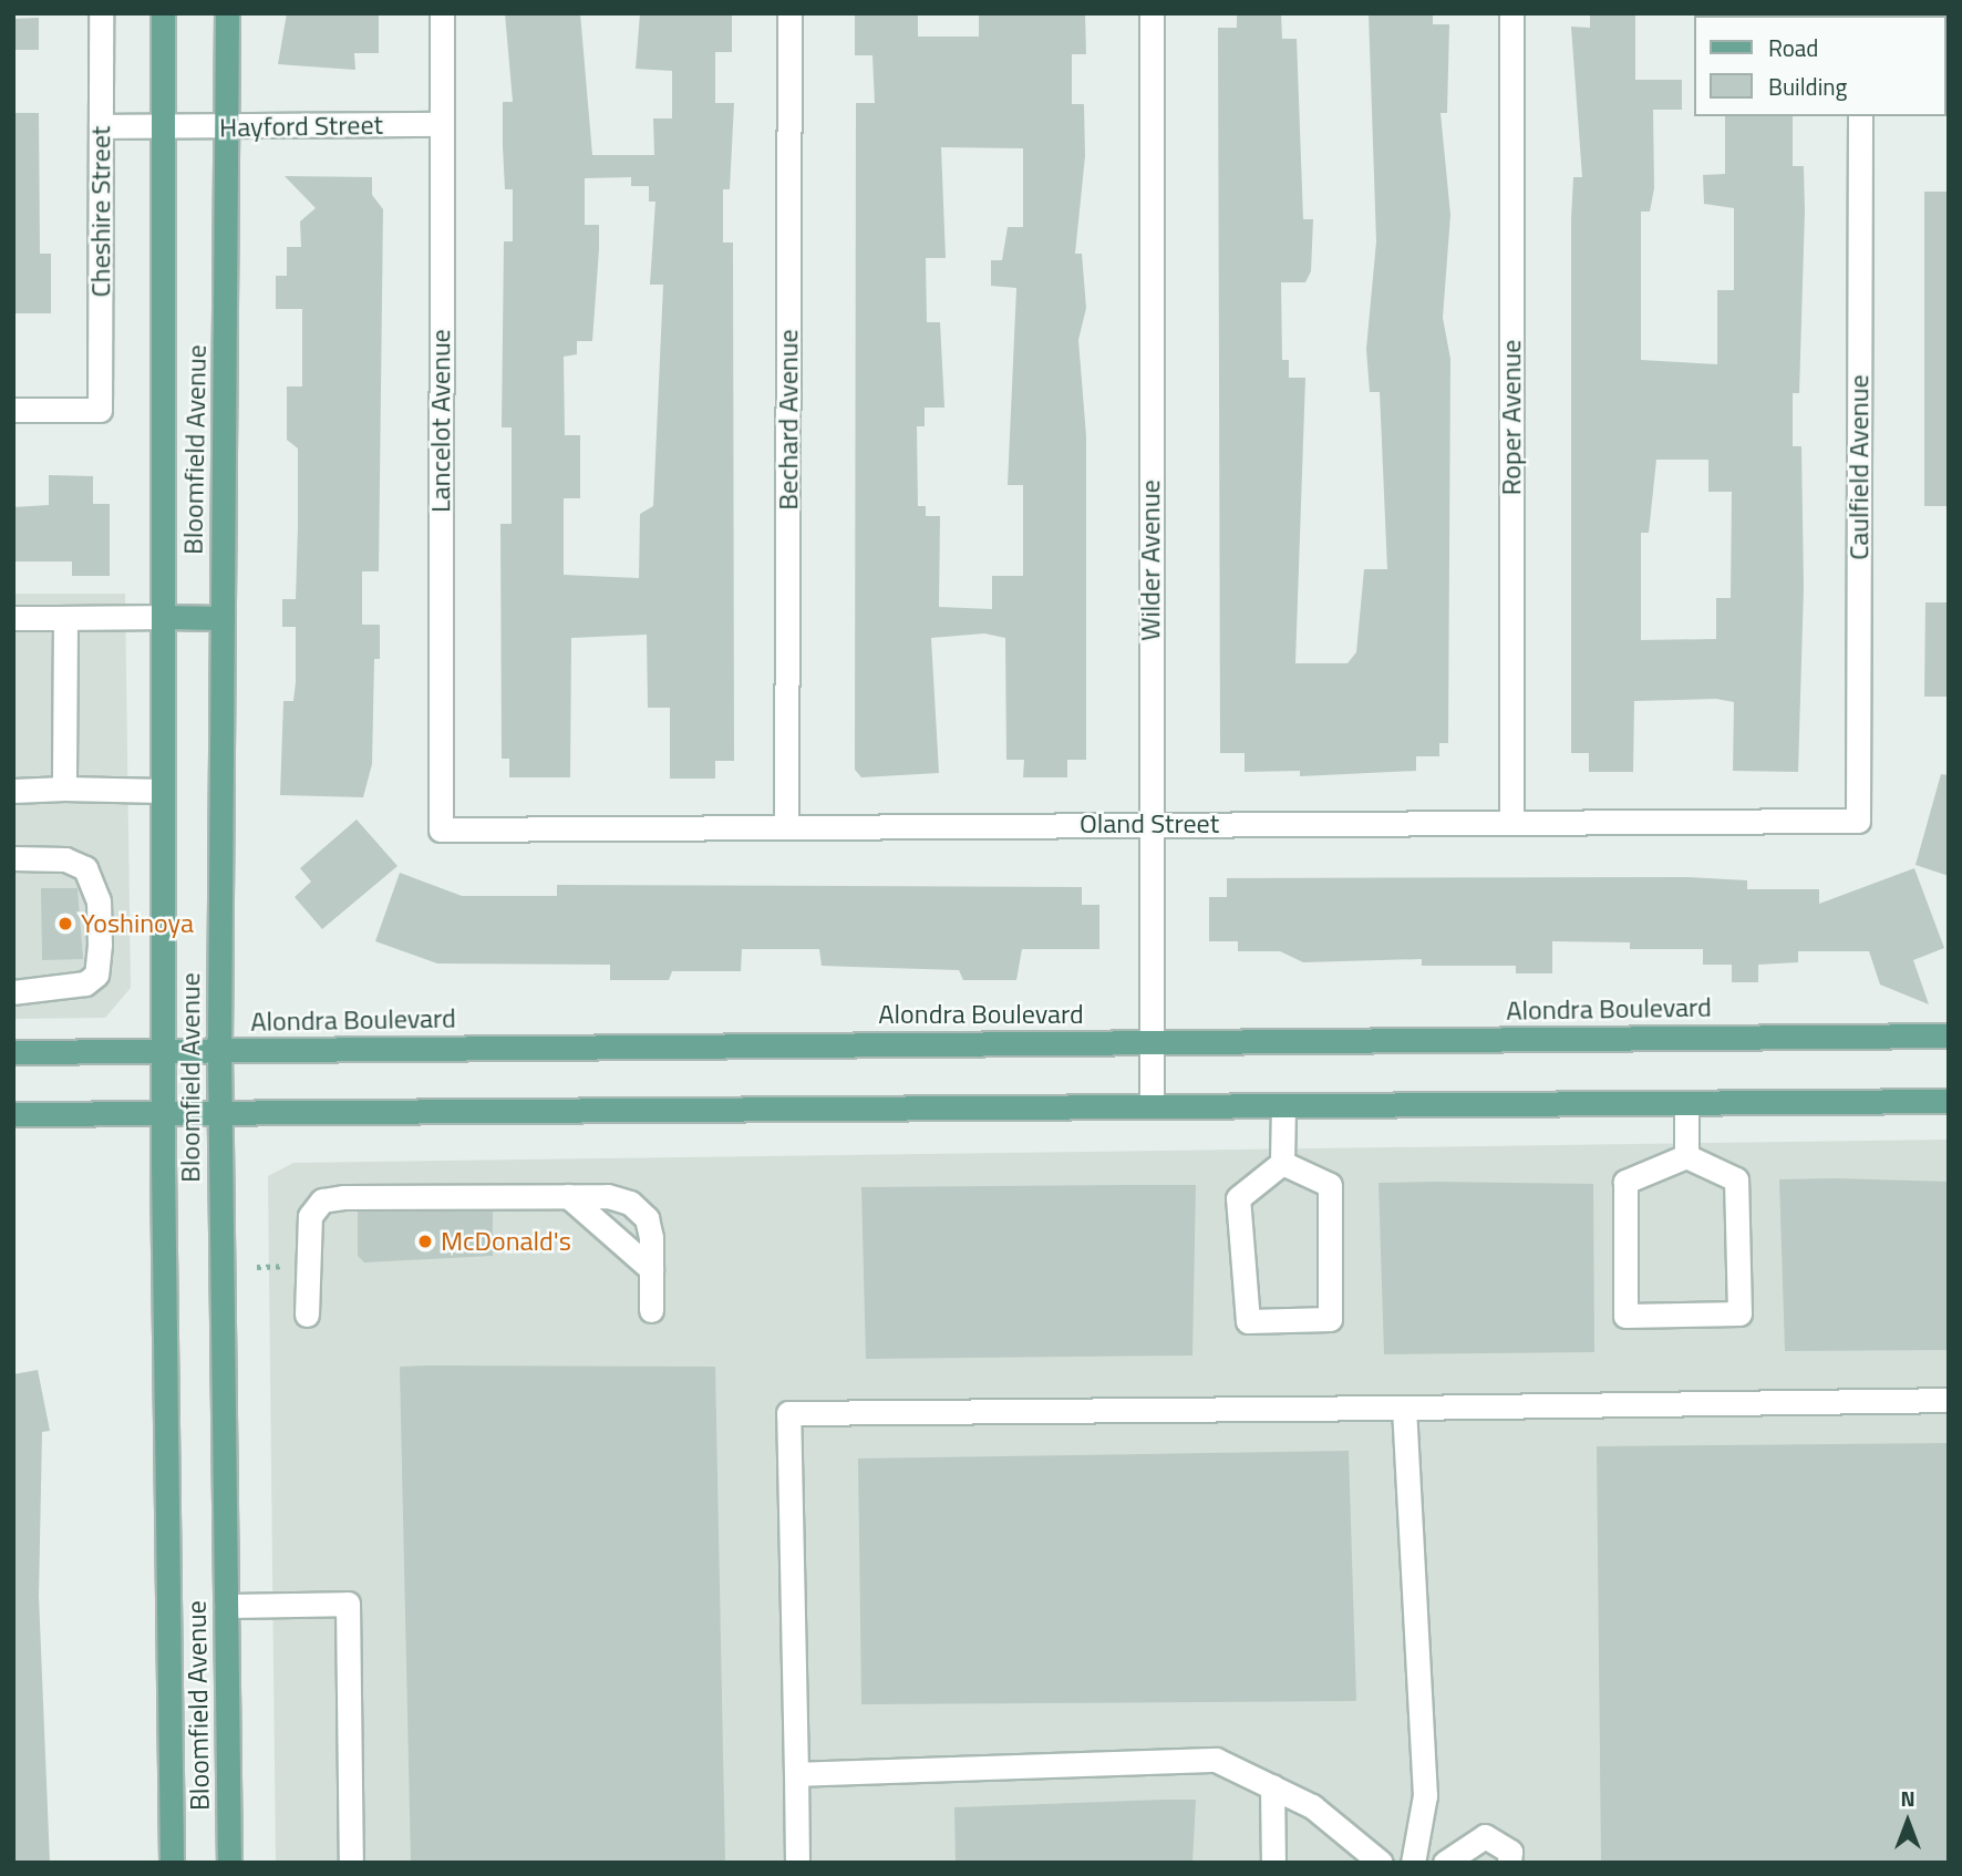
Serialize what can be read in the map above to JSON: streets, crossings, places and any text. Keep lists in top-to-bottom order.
{
  "streets": {
    "main road": ["Bloomfield Avenue", "Alondra Boulevard"],
    "street": [
      "Hayford Street",
      "Cheshire Street",
      "Roper Avenue",
      "Bechard Avenue",
      "Lancelot Avenue",
      "Caulfield Avenue",
      "Wilder Avenue",
      "Oland Street"
    ]
  },
  "crossings": [
    ["Hayford Street", "Cheshire Street"],
    ["Hayford Street", "Lancelot Avenue"],
    ["Hayford Street", "Bloomfield Avenue"],
    ["Roper Avenue", "Oland Street"],
    ["Bechard Avenue", "Oland Street"],
    ["Lancelot Avenue", "Oland Street"],
    ["Bloomfield Avenue", "Alondra Boulevard"],
    ["Caulfield Avenue", "Oland Street"],
    ["Wilder Avenue", "Oland Street"],
    ["Wilder Avenue", "Alondra Boulevard"]
  ],
  "places": ["Yoshinoya", "McDonald's"],
  "legend": ["Road", "Building"],
  "north": "top"
}
